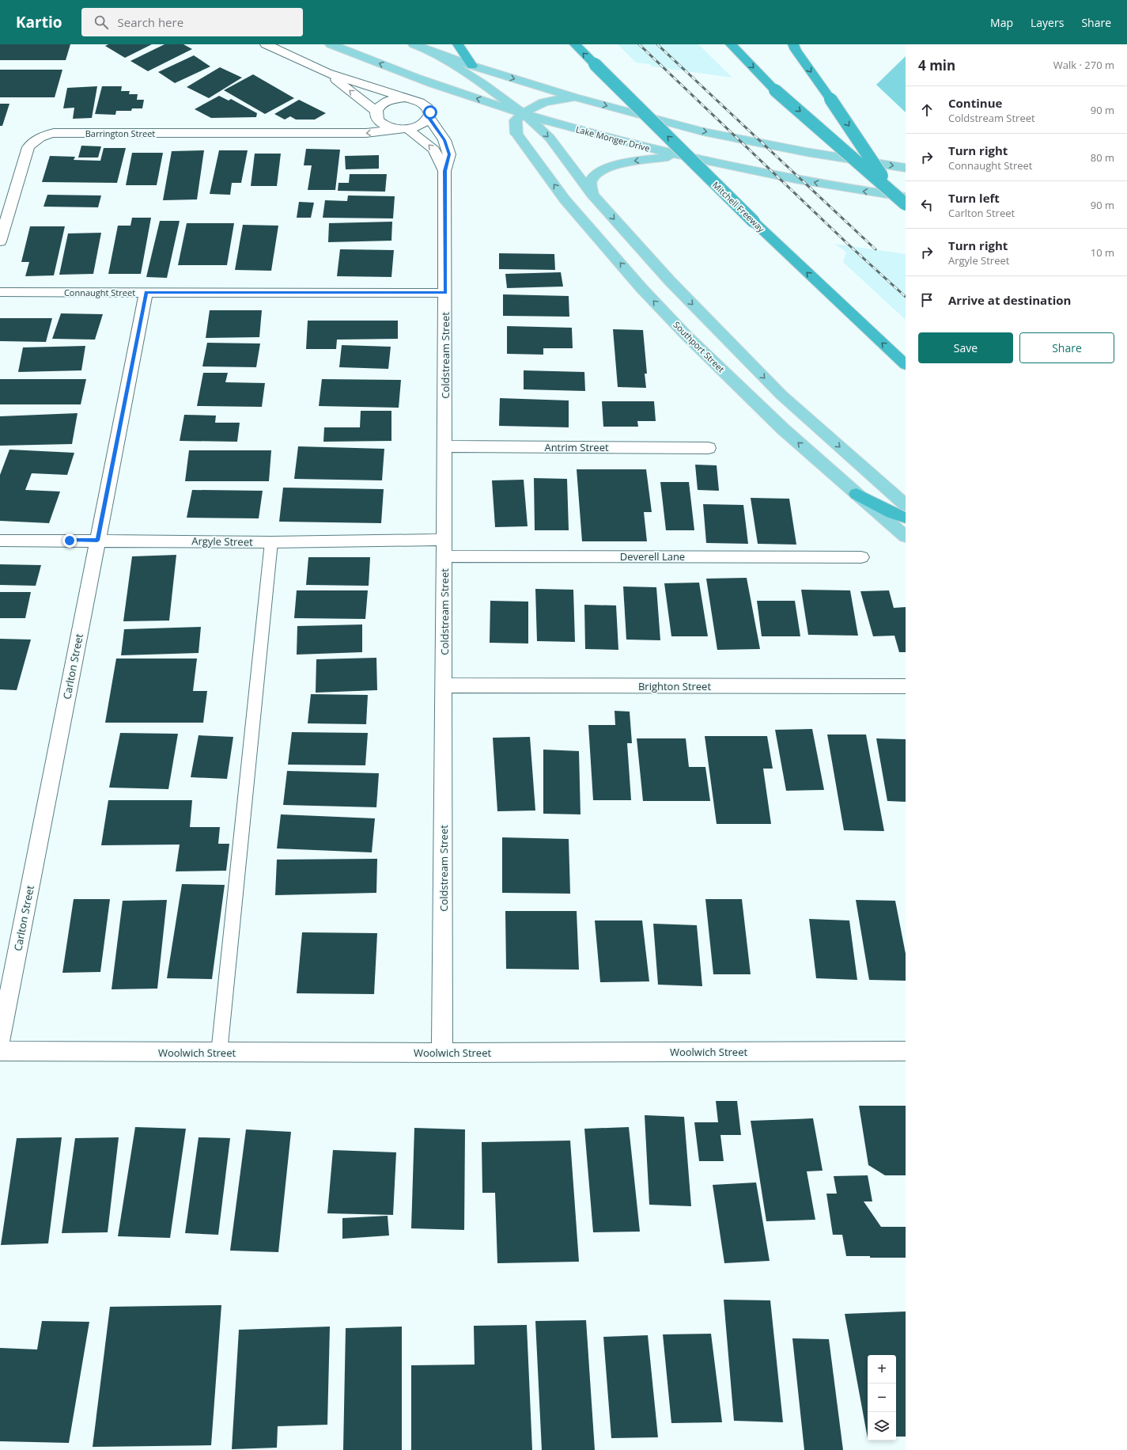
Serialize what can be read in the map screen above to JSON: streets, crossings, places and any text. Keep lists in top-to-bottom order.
{
  "streets": {
    "highway": ["Mitchell Freeway"],
    "main road": ["Lake Monger Drive", "Southport Street"],
    "street": [
      "Barrington Street",
      "Connaught Street",
      "Coldstream Street",
      "Antrim Street",
      "Argyle Street",
      "Deverell Lane",
      "Carlton Street",
      "Brighton Street",
      "Woolwich Street"
    ]
  },
  "crossings": [
    ["Barrington Street", "Coldstream Street"],
    ["Lake Monger Drive", "Southport Street"],
    ["Connaught Street", "Coldstream Street"],
    ["Connaught Street", "Carlton Street"],
    ["Coldstream Street", "Antrim Street"],
    ["Coldstream Street", "Argyle Street"],
    ["Coldstream Street", "Deverell Lane"],
    ["Coldstream Street", "Brighton Street"],
    ["Coldstream Street", "Woolwich Street"],
    ["Argyle Street", "Carlton Street"]
  ],
  "page": {
    "header": "Kartio",
    "search": "Search here",
    "nav": ["Map", "Layers", "Share"],
    "heading": ["4 min", "Walk · 270 m"],
    "list": [
      ["Continue", "Coldstream Street", "90 m"],
      ["Turn right", "Connaught Street", "80 m"],
      ["Turn left", "Carlton Street", "90 m"],
      ["Turn right", "Argyle Street", "10 m"],
      "Arrive at destination"
    ],
    "buttons": ["Save", "Share"],
    "map_buttons": ["+", "−"]
  }
}
